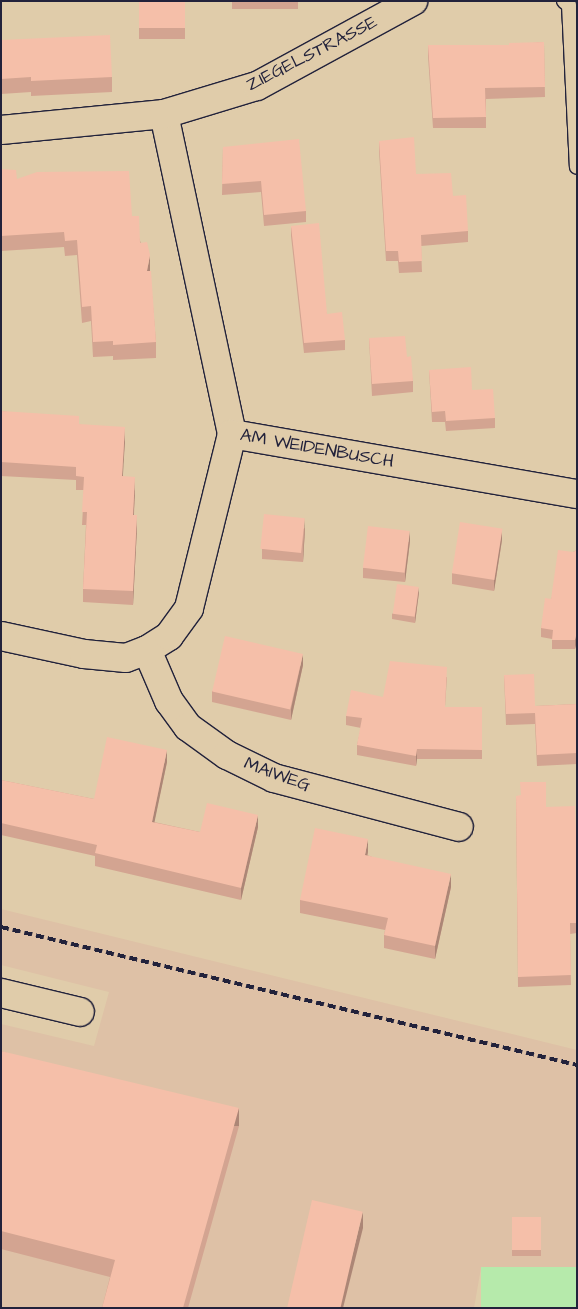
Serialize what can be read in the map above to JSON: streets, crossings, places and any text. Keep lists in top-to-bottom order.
{
  "streets": {
    "street": ["ZIEGELSTRASSE", "AM WEIDENBUSCH", "MAIWEG"]
  },
  "crossings": [
    ["ZIEGELSTRASSE", "AM WEIDENBUSCH"]
  ]
}
